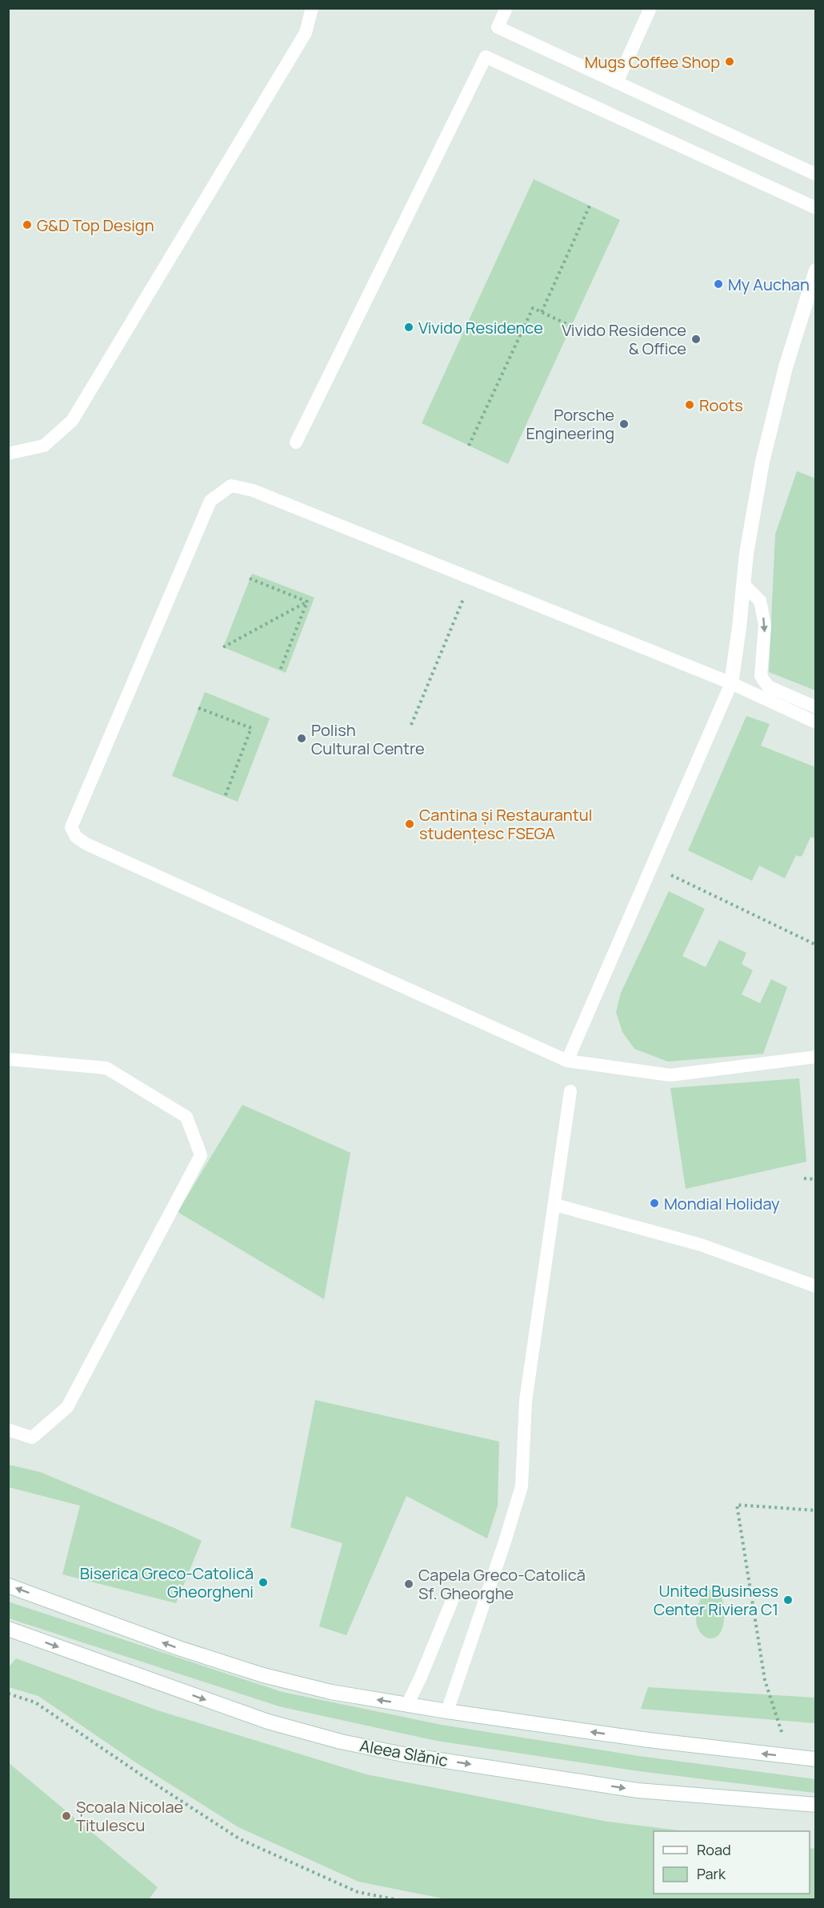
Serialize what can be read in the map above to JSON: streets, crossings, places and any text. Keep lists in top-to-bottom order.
{
  "streets": {
    "main road": ["Aleea Slănic"]
  },
  "places": [
    "Mugs Coffee Shop",
    "G&D Top Design",
    "My Auchan",
    "Vivido Residence",
    "Vivido Residence & Office",
    "Roots",
    "Porsche Engineering",
    "Polish Cultural Centre",
    "Cantina și Restaurantul studențesc FSEGA",
    "Mondial Holiday",
    "Biserica Greco-Catolică Gheorgheni",
    "Capela Greco-Catolică Sf. Gheorghe",
    "United Business Center Riviera C1",
    "Școala Nicolae Titulescu"
  ],
  "legend": ["Road", "Park"]
}
